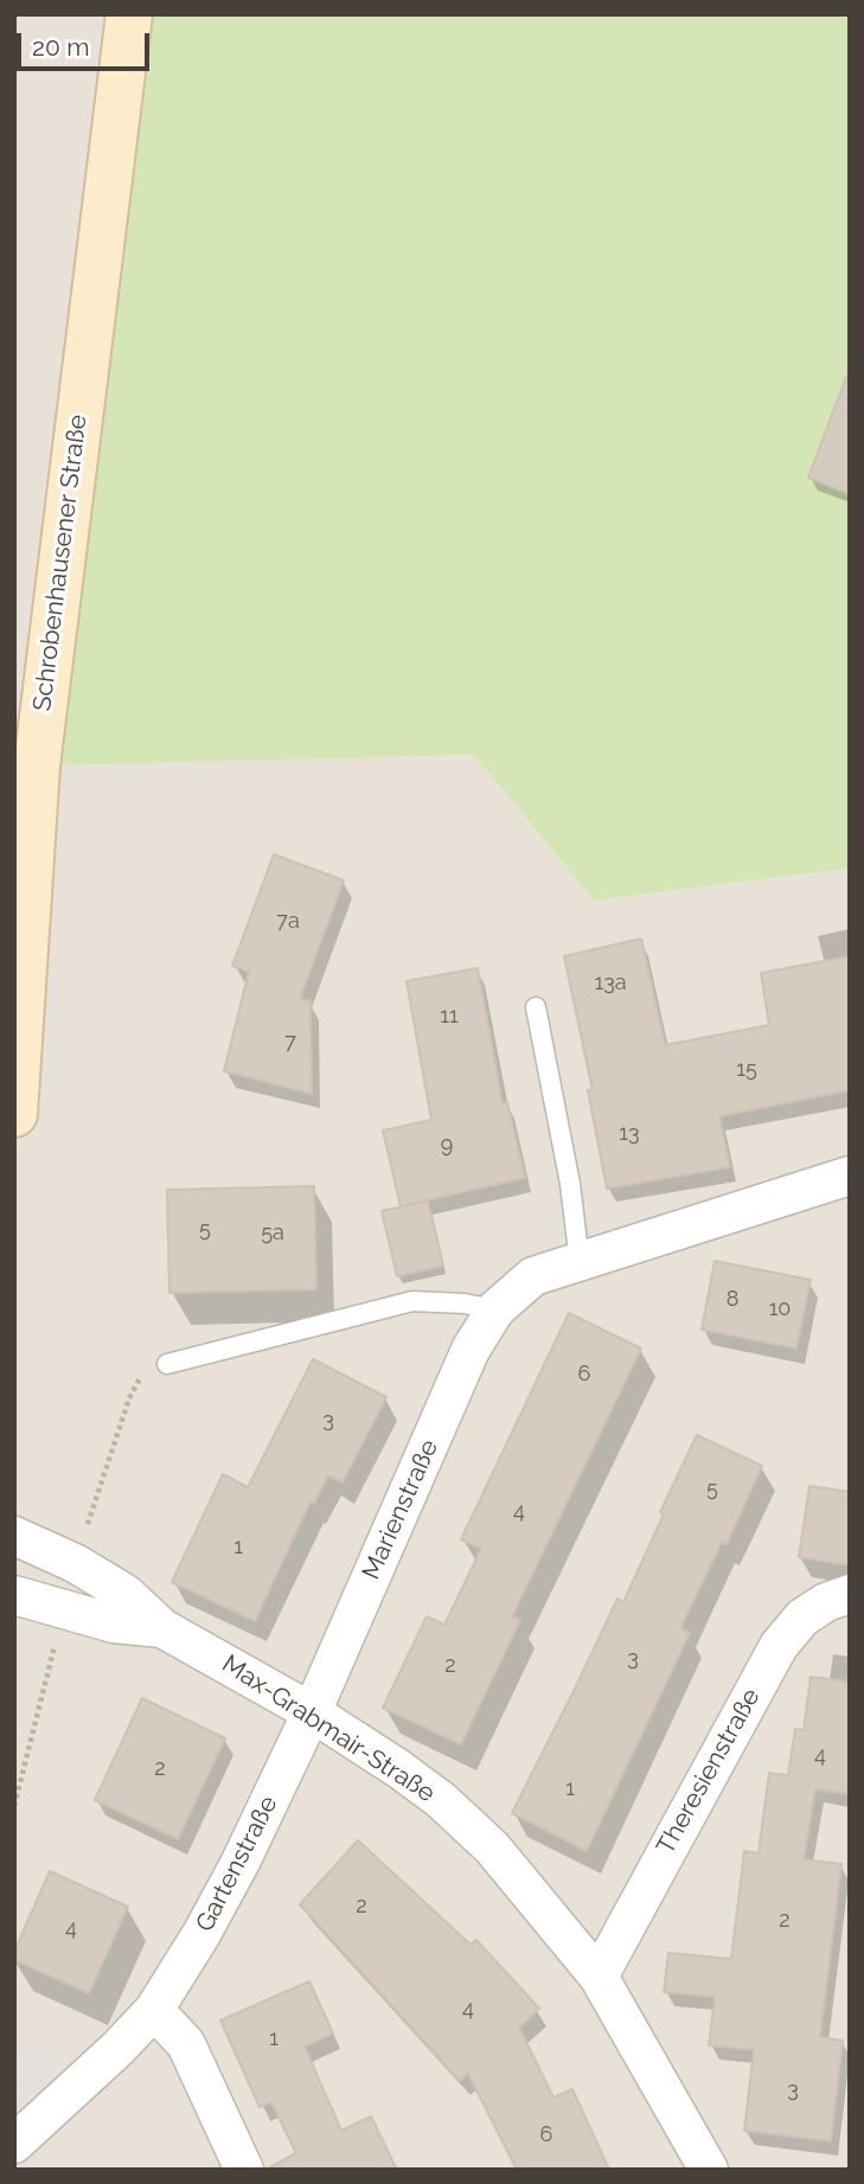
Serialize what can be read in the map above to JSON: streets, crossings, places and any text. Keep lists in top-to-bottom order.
{
  "streets": {
    "main road": ["Schrobenhausener Straße"],
    "street": [
      "Marienstraße",
      "Max-Grabmair-Straße",
      "Theresienstraße",
      "Gartenstraße"
    ]
  },
  "crossings": [
    ["Marienstraße", "Max-Grabmair-Straße"],
    ["Marienstraße", "Gartenstraße"],
    ["Max-Grabmair-Straße", "Theresienstraße"],
    ["Max-Grabmair-Straße", "Gartenstraße"]
  ],
  "house_numbers": [
    "7a",
    "13a",
    "11",
    "7",
    "15",
    "13",
    "9",
    "5",
    "5a",
    "8",
    "10",
    "6",
    "3",
    "5",
    "4",
    "1",
    "3",
    "2",
    "4",
    "2",
    "1",
    "2",
    "2",
    "4",
    "4",
    "1",
    "3",
    "6"
  ],
  "scale_bar": "20 m"
}
